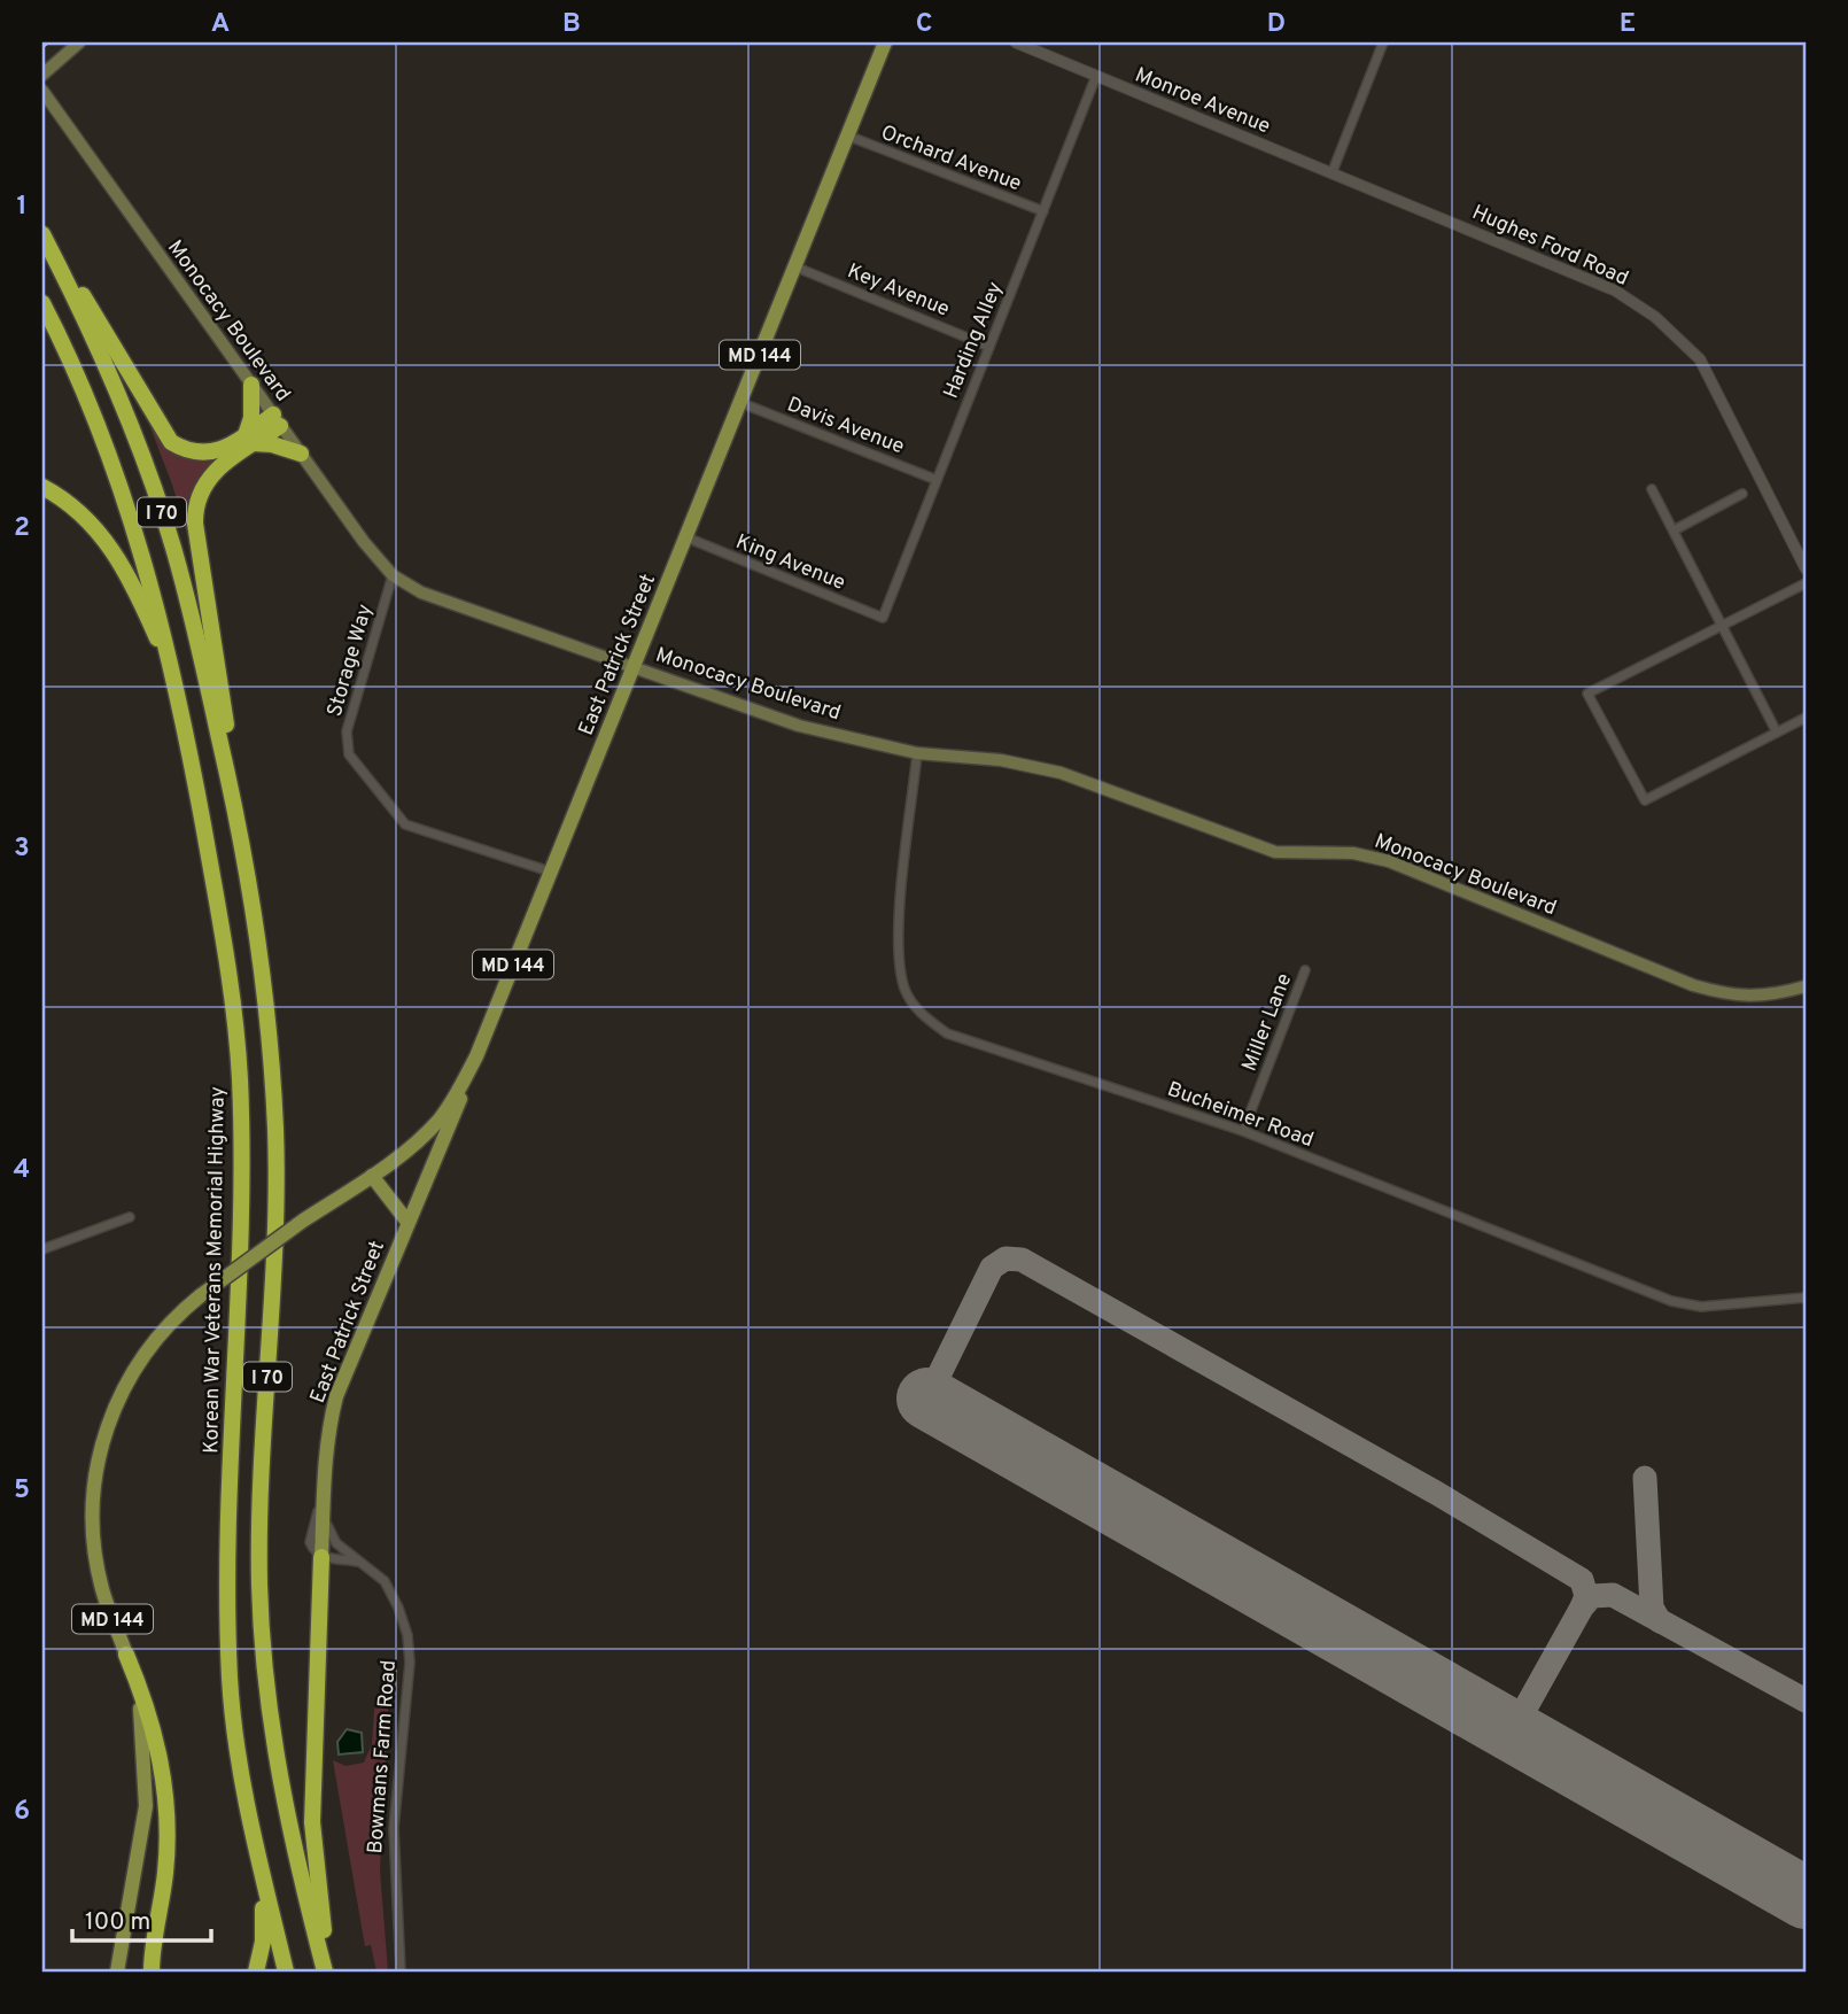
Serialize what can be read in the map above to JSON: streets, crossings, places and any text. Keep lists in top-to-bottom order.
{
  "streets": {
    "highway": ["I 70", "Korean War Veterans Memorial Highway"],
    "main road": ["Monocacy Boulevard", "MD 144", "East Patrick Street"],
    "street": [
      "Monroe Avenue",
      "Orchard Avenue",
      "Hughes Ford Road",
      "Key Avenue",
      "Harding Alley",
      "Davis Avenue",
      "King Avenue",
      "Storage Way",
      "Miller Lane",
      "Bucheimer Road",
      "Bowmans Farm Road"
    ]
  },
  "crossings": [
    ["Monroe Avenue", "Hughes Ford Road"],
    ["Monroe Avenue", "Harding Alley"],
    ["Orchard Avenue", "Harding Alley"],
    ["Orchard Avenue", "East Patrick Street"],
    ["Key Avenue", "Harding Alley"],
    ["Key Avenue", "East Patrick Street"],
    ["Monocacy Boulevard", "East Patrick Street"],
    ["Monocacy Boulevard", "Storage Way"],
    ["Monocacy Boulevard", "Bucheimer Road"],
    ["Harding Alley", "Davis Avenue"],
    ["Harding Alley", "King Avenue"],
    ["MD 144", "East Patrick Street"],
    ["Davis Avenue", "East Patrick Street"],
    ["King Avenue", "East Patrick Street"],
    ["East Patrick Street", "Storage Way"],
    ["East Patrick Street", "Bowmans Farm Road"],
    ["Miller Lane", "Bucheimer Road"]
  ],
  "scale_bar": "100 m",
  "grid": {
    "columns": [
      "A",
      "B",
      "C",
      "D",
      "E"
    ],
    "rows": [
      "1",
      "2",
      "3",
      "4",
      "5",
      "6"
    ]
  }
}
